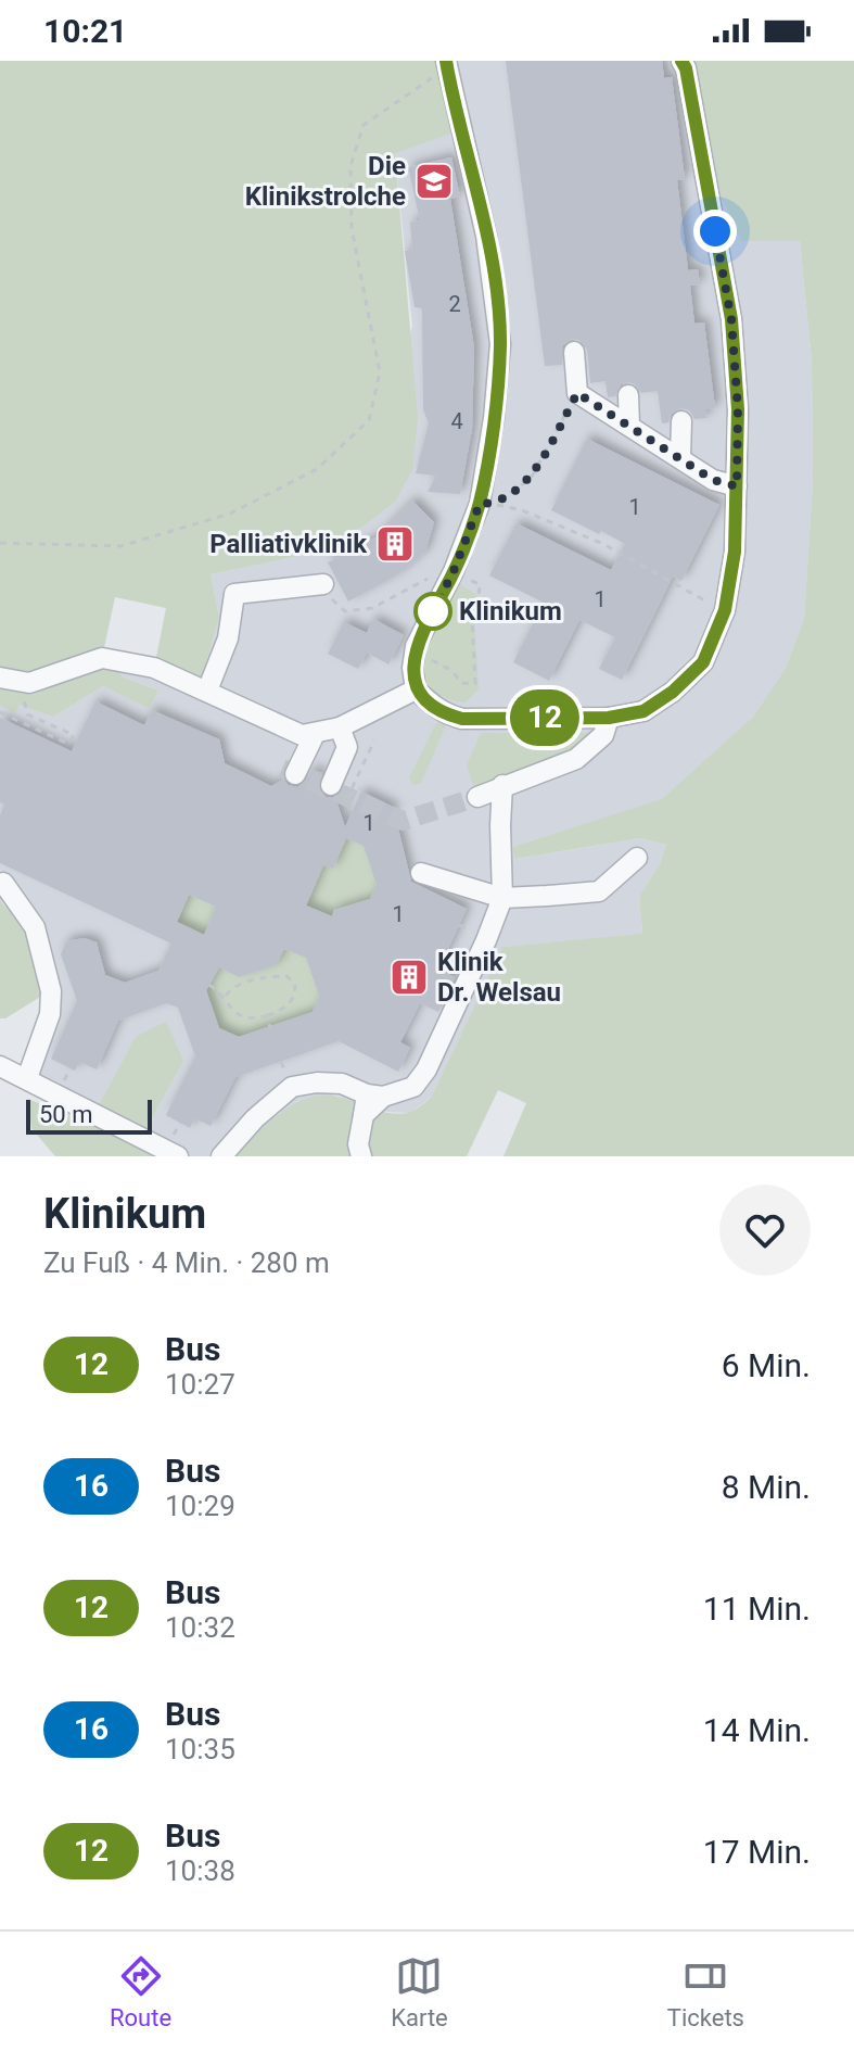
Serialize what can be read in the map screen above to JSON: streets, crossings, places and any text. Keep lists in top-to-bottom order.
{
  "places": {
    "school or university": ["Die Klinikstrolche"],
    "building": ["Palliativklinik", "Klinik Dr. Welsau"],
    "other": ["Klinikum"]
  },
  "lines": ["bus line 12"],
  "house_numbers": [
    "2",
    "4",
    "1",
    "1",
    "1",
    "1"
  ],
  "scale_bar": "50 m",
  "page": {
    "status": "10:21",
    "on_map": "12",
    "scale": "50 m",
    "heading": ["Klinikum", "Zu Fuß · 4 Min. · 280 m"],
    "list": [
      {
        "mark": "12",
        "name": "Bus",
        "note": "10:27",
        "value": "6 Min."
      },
      {
        "mark": "16",
        "name": "Bus",
        "note": "10:29",
        "value": "8 Min."
      },
      {
        "mark": "12",
        "name": "Bus",
        "note": "10:32",
        "value": "11 Min."
      },
      {
        "mark": "16",
        "name": "Bus",
        "note": "10:35",
        "value": "14 Min."
      },
      {
        "mark": "12",
        "name": "Bus",
        "note": "10:38",
        "value": "17 Min."
      }
    ],
    "tabs": ["Route", "Karte", "Tickets"]
  }
}
